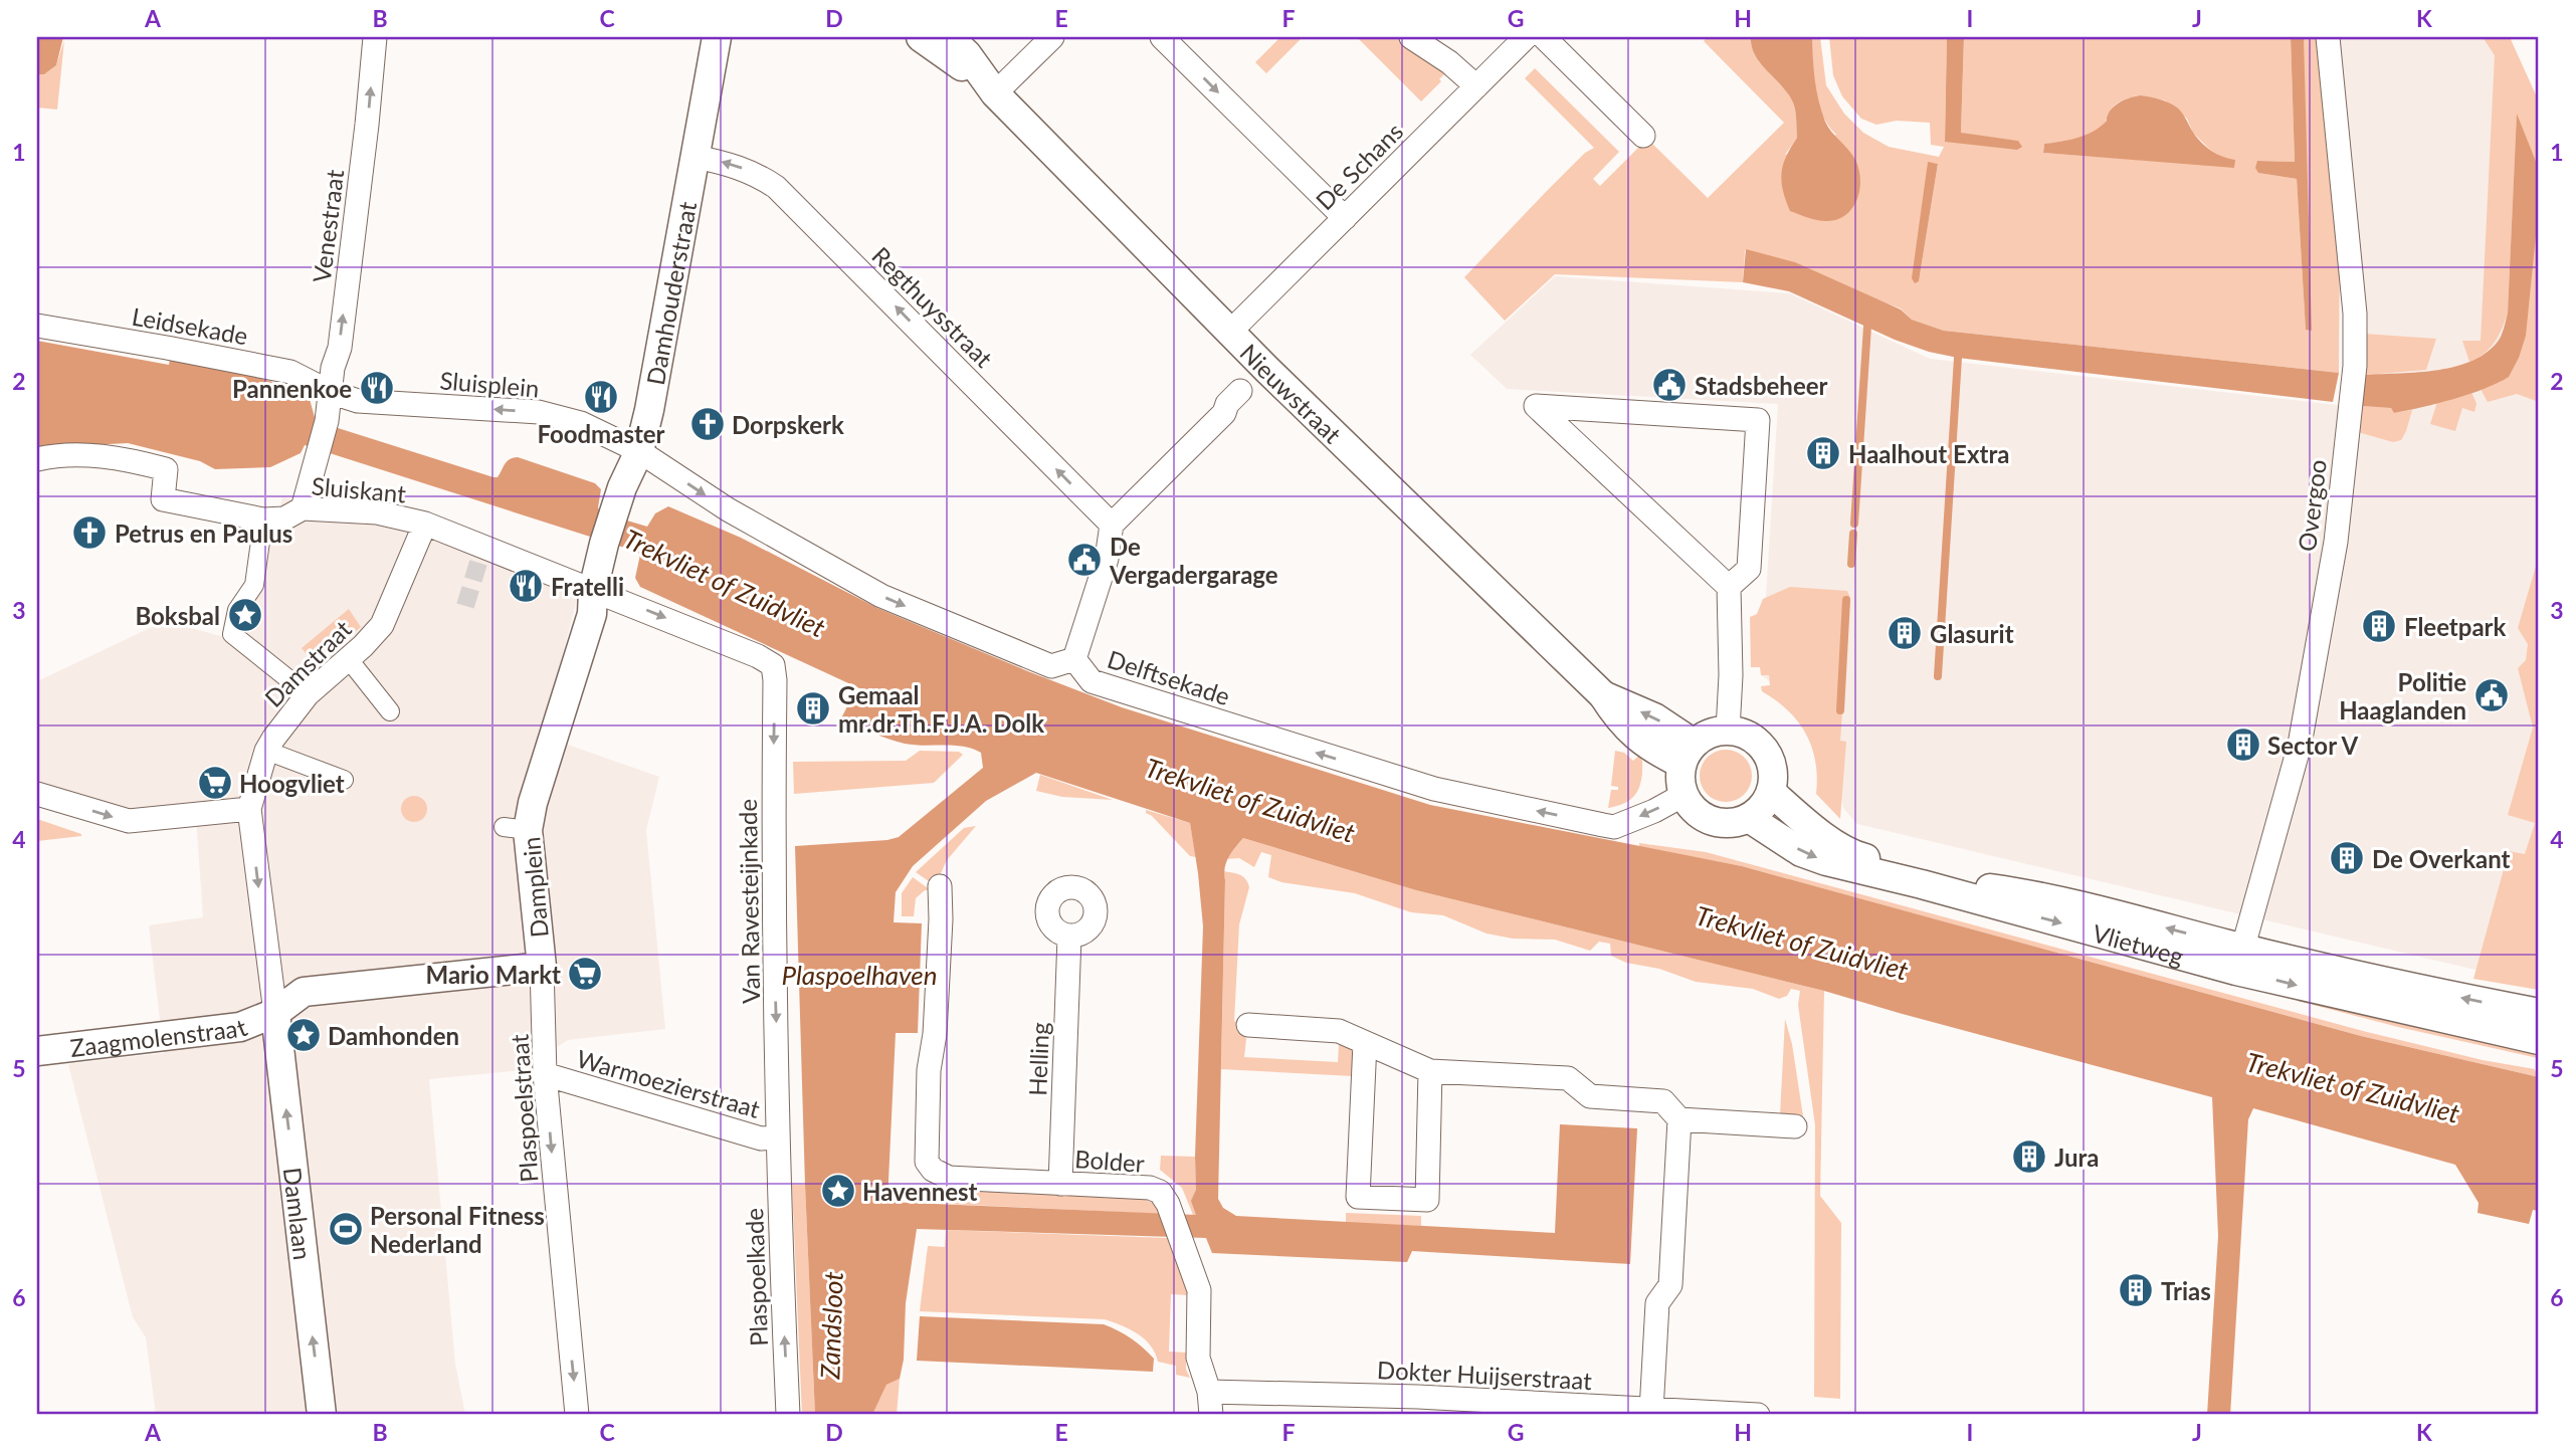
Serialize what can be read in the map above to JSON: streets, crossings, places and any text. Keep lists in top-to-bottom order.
{
  "streets": {
    "street": [
      "De Schans",
      "Venestraat",
      "Damhouderstraat",
      "Regthuysstraat",
      "Leidsekade",
      "Sluisplein",
      "Nieuwstraat",
      "Sluiskant",
      "Overgoo",
      "Damstraat",
      "Delftsekade",
      "Damplein",
      "Van Ravesteijnkade",
      "Vlietweg",
      "Zaagmolenstraat",
      "Helling",
      "Warmoezierstraat",
      "Plaspoelstraat",
      "Bolder",
      "Damlaan",
      "Plaspoelkade",
      "Dokter Huijserstraat"
    ]
  },
  "crossings": [
    ["De Schans", "Nieuwstraat"],
    ["Venestraat", "Leidsekade"],
    ["Venestraat", "Sluisplein"],
    ["Venestraat", "Sluiskant"],
    ["Damhouderstraat", "Regthuysstraat"],
    ["Damhouderstraat", "Sluisplein"],
    ["Damhouderstraat", "Delftsekade"],
    ["Damhouderstraat", "Damplein"],
    ["Leidsekade", "Sluisplein"],
    ["Sluisplein", "Delftsekade"],
    ["Nieuwstraat", "Delftsekade"],
    ["Nieuwstraat", "Vlietweg"],
    ["Sluiskant", "Damstraat"],
    ["Sluiskant", "Damplein"],
    ["Sluiskant", "Van Ravesteijnkade"],
    ["Overgoo", "Vlietweg"],
    ["Damstraat", "Damplein"],
    ["Damstraat", "Zaagmolenstraat"],
    ["Damstraat", "Damlaan"],
    ["Delftsekade", "Vlietweg"],
    ["Damplein", "Zaagmolenstraat"],
    ["Damplein", "Plaspoelstraat"],
    ["Damplein", "Damlaan"],
    ["Van Ravesteijnkade", "Warmoezierstraat"],
    ["Van Ravesteijnkade", "Plaspoelkade"],
    ["Zaagmolenstraat", "Damlaan"],
    ["Helling", "Bolder"],
    ["Warmoezierstraat", "Plaspoelstraat"],
    ["Warmoezierstraat", "Plaspoelkade"],
    ["Bolder", "Dokter Huijserstraat"]
  ],
  "one_way": [
    "Venestraat",
    "Regthuysstraat",
    "Sluisplein",
    "Damstraat",
    "Van Ravesteijnkade",
    "Plaspoelstraat",
    "Damlaan",
    "Plaspoelkade"
  ],
  "water": ["Trekvliet of Zuidvliet", "Plaspoelhaven", "Zandsloot"],
  "places": {
    "public building": ["Stadsbeheer", "De Vergadergarage", "Politie Haaglanden"],
    "restaurant": ["Pannenkoe", "Foodmaster", "Fratelli"],
    "church": ["Dorpskerk", "Petrus en Paulus"],
    "building": [
      "Haalhout Extra",
      "Fleetpark",
      "Glasurit",
      "Gemaal mr.dr.Th.F.J.A. Dolk",
      "Sector V",
      "De Overkant",
      "Jura",
      "Trias"
    ],
    "place": ["Boksbal", "Damhonden", "Havennest"],
    "supermarket": ["Hoogvliet", "Mario Markt"],
    "sports": ["Personal Fitness Nederland"]
  },
  "grid": {
    "columns": [
      "A",
      "B",
      "C",
      "D",
      "E",
      "F",
      "G",
      "H",
      "I",
      "J",
      "K"
    ],
    "rows": [
      "1",
      "2",
      "3",
      "4",
      "5",
      "6"
    ]
  }
}
